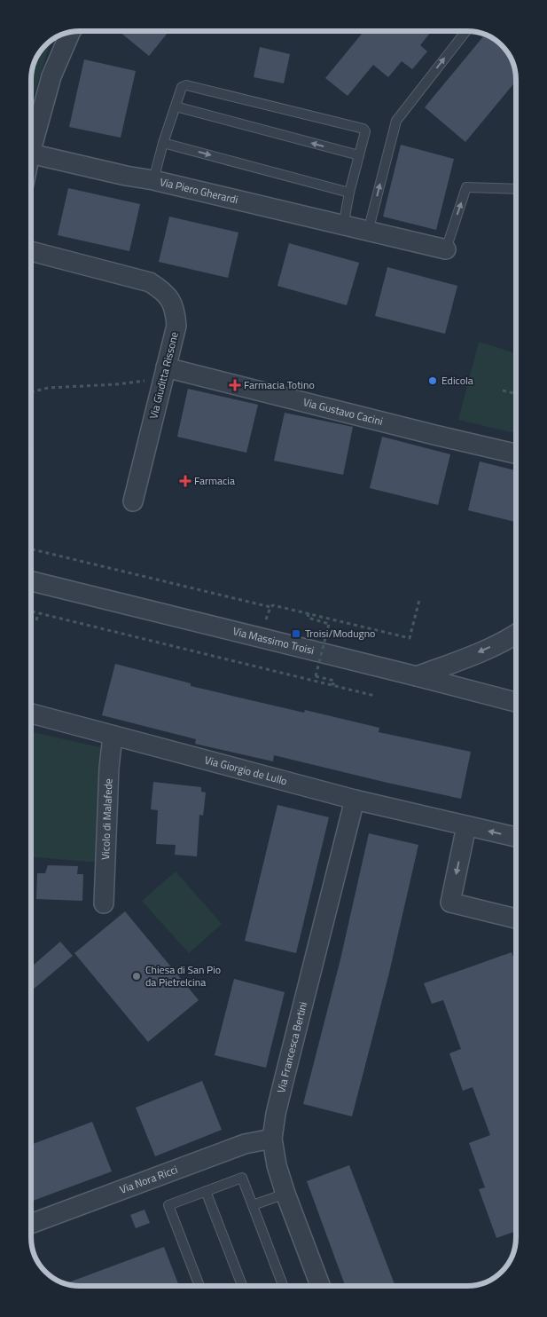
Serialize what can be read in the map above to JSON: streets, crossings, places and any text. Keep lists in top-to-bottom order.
{
  "streets": {
    "street": [
      "Via Piero Gherardi",
      "Via Giuditta Rissone",
      "Via Gustavo Cacini",
      "Via Massimo Troisi",
      "Via Giorgio de Lullo",
      "Vicolo di Malafede",
      "Via Francesca Bertini",
      "Via Nora Ricci"
    ]
  },
  "crossings": [
    ["Via Giuditta Rissone", "Via Gustavo Cacini"],
    ["Via Giorgio de Lullo", "Vicolo di Malafede"],
    ["Via Giorgio de Lullo", "Via Francesca Bertini"],
    ["Via Francesca Bertini", "Via Nora Ricci"]
  ],
  "places": {
    "other": ["Edicola", "Chiesa di San Pio da Pietrelcina"],
    "health": ["Farmacia Totino", "Farmacia"],
    "transit": ["Troisi/Modugno"]
  }
}
